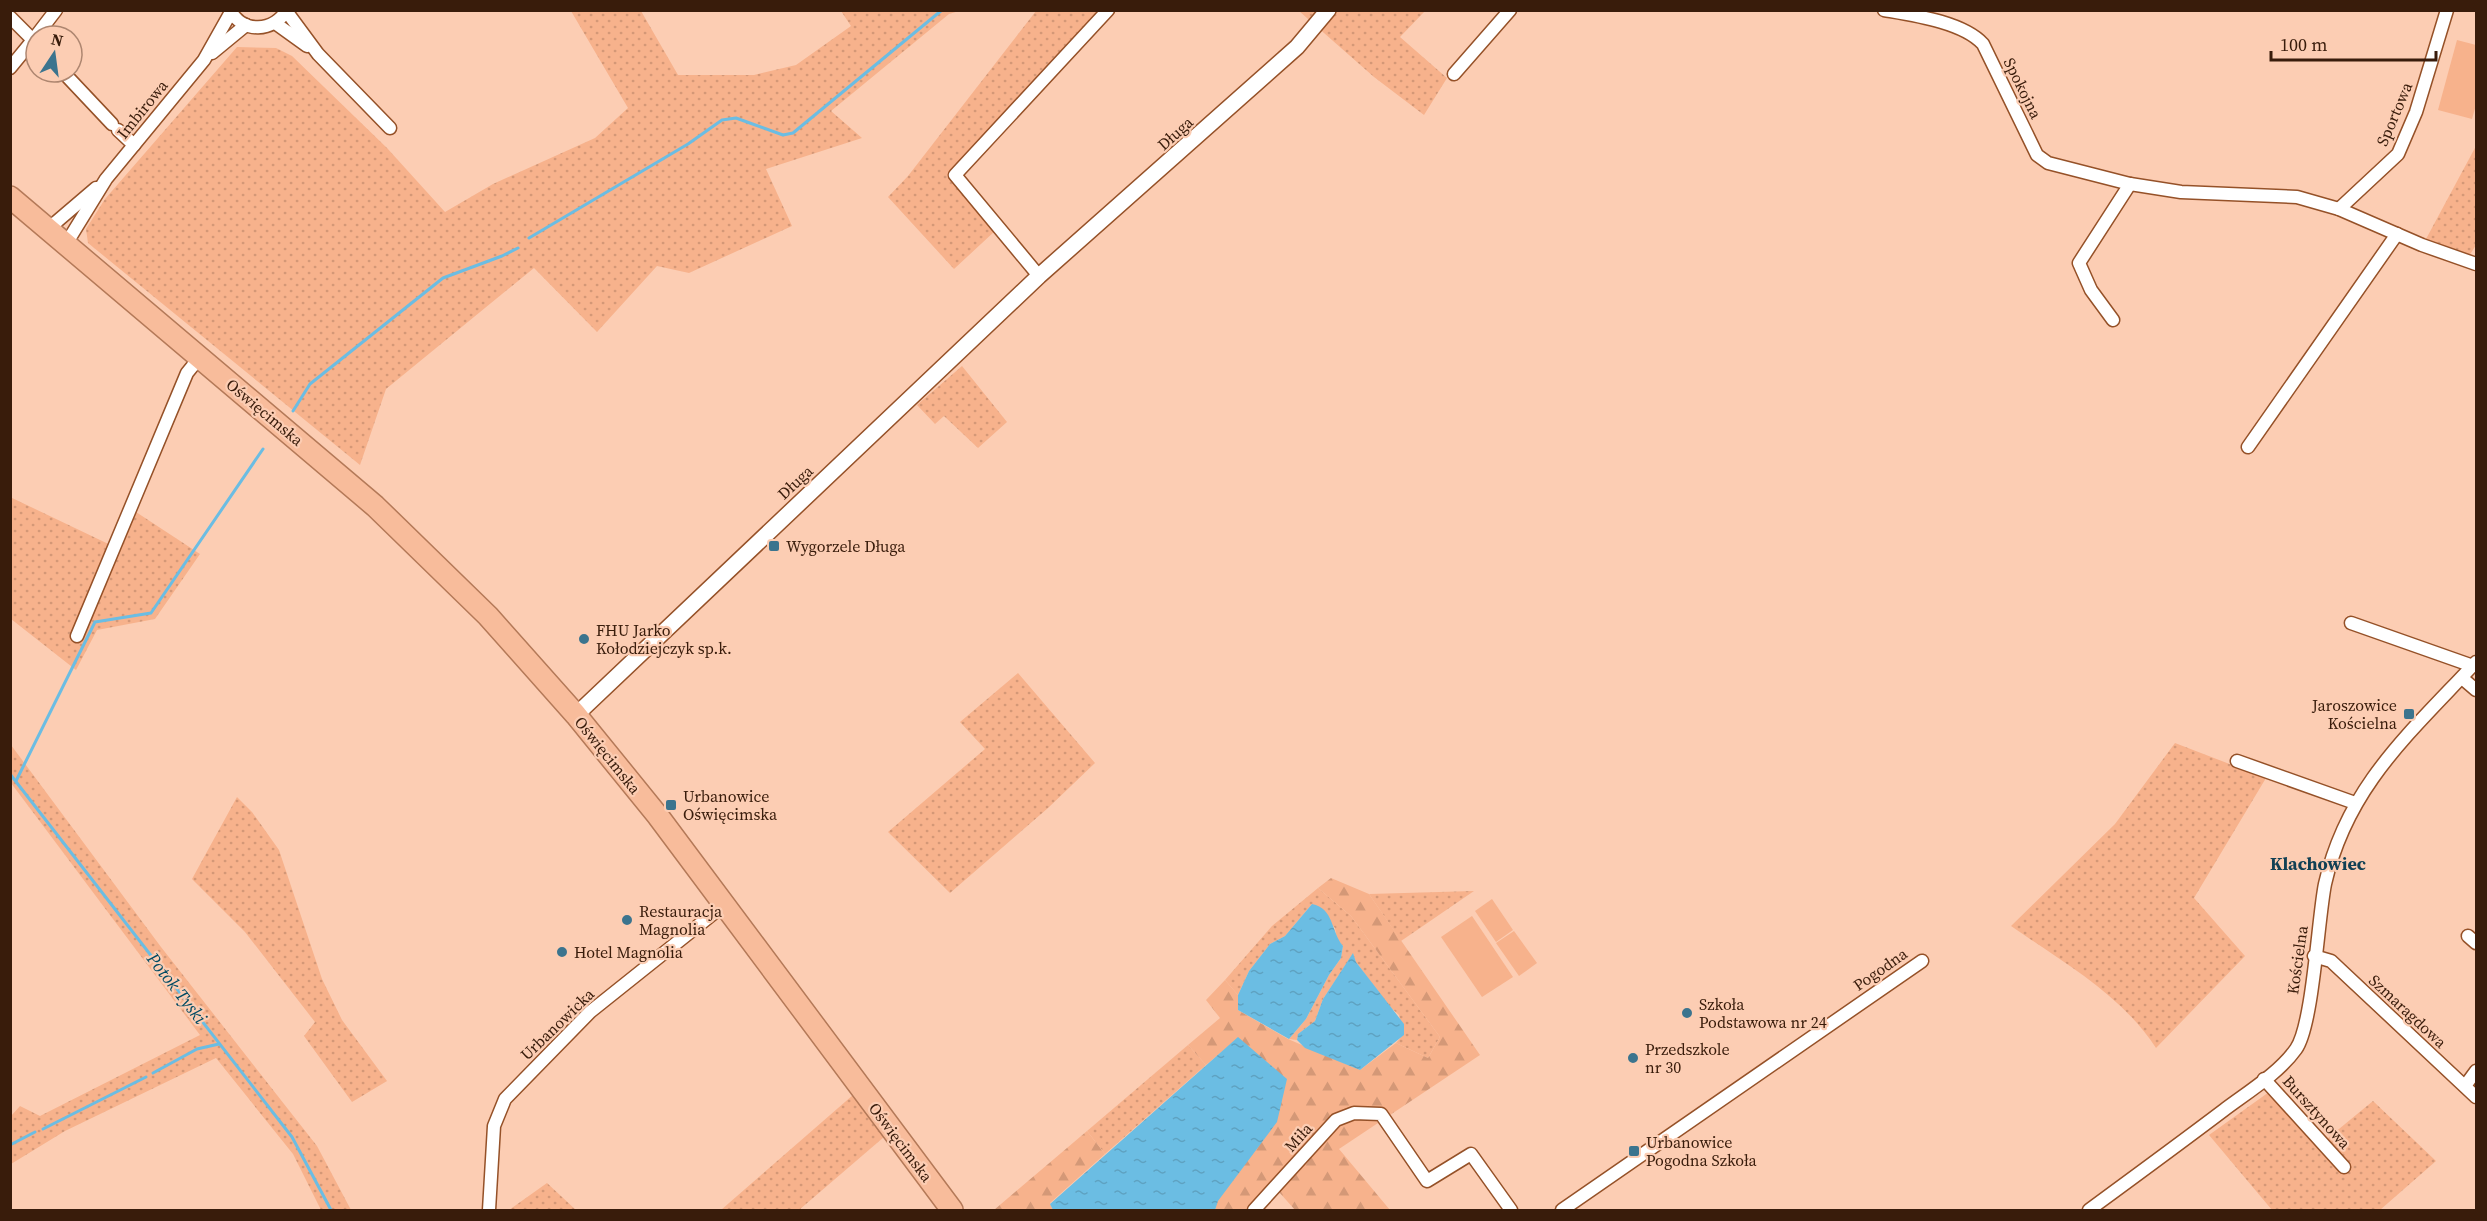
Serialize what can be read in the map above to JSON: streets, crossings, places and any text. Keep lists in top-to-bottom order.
{
  "streets": {
    "highway": ["Oświęcimska"],
    "street": [
      "Spokojna",
      "Imbirowa",
      "Sportowa",
      "Długa",
      "Kościelna",
      "Pogodna",
      "Szmaragdowa",
      "Urbanowicka",
      "Bursztynowa",
      "Miła"
    ]
  },
  "crossings": [
    ["Spokojna", "Sportowa"],
    ["Imbirowa", "Oświęcimska"],
    ["Długa", "Oświęcimska"],
    ["Oświęcimska", "Urbanowicka"],
    ["Kościelna", "Szmaragdowa"],
    ["Kościelna", "Bursztynowa"]
  ],
  "districts": ["Klachowiec"],
  "water": ["Potok Tyski"],
  "places": {
    "transit": [
      "Wygorzele Długa",
      "Jaroszowice Kościelna",
      "Urbanowice Oświęcimska",
      "Urbanowice Pogodna Szkoła"
    ],
    "other": [
      "FHU Jarko Kołodziejczyk sp.k.",
      "Restauracja Magnolia",
      "Hotel Magnolia",
      "Szkoła Podstawowa nr 24",
      "Przedszkole nr 30"
    ]
  },
  "scale_bar": "100 m",
  "north": "top"
}
